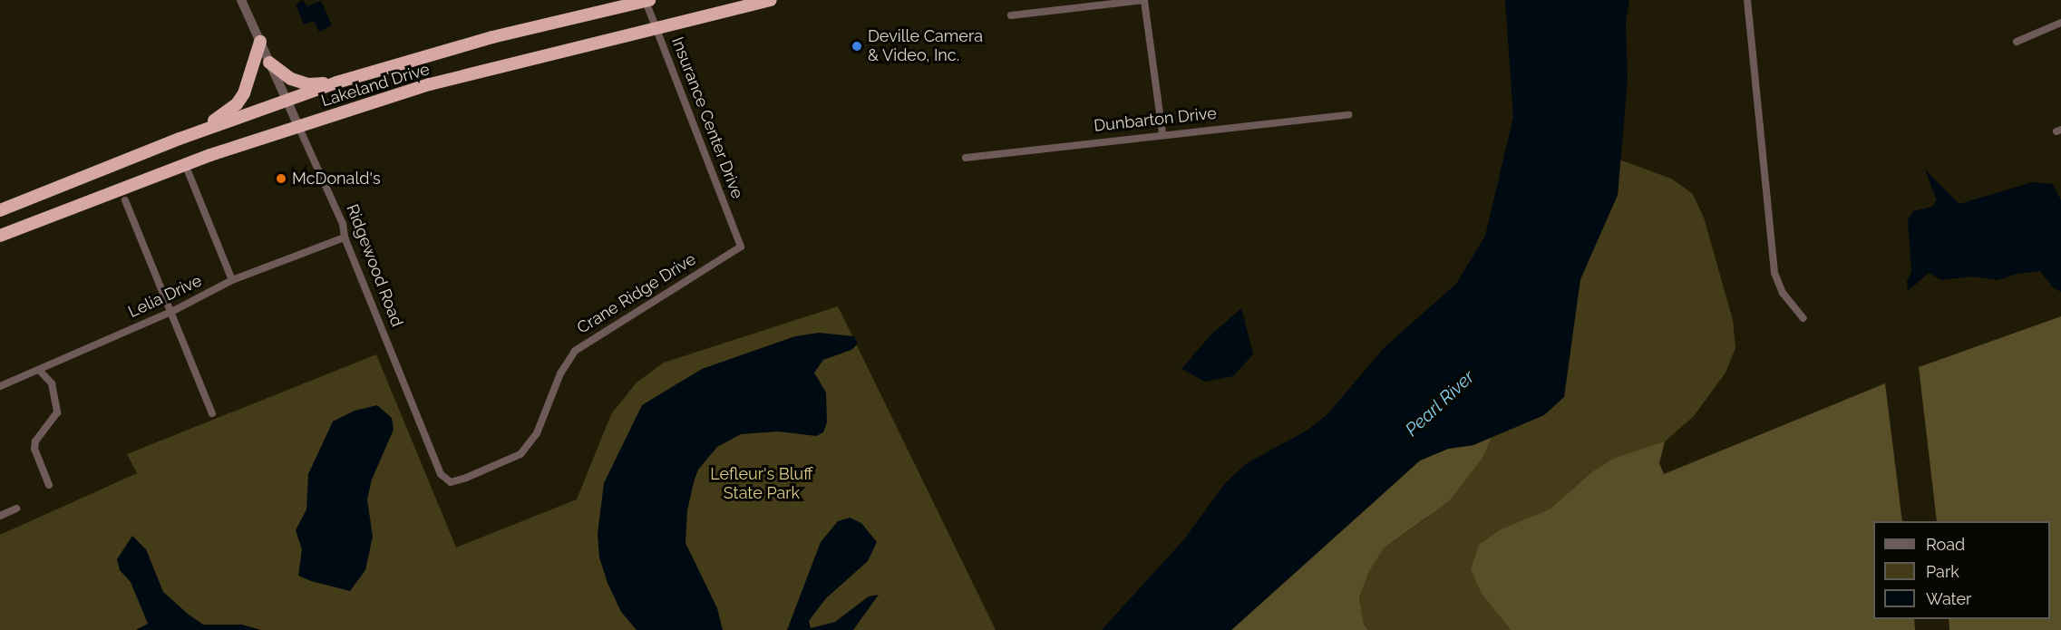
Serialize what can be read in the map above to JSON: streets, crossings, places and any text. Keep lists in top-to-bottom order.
{
  "streets": {
    "highway": ["Lakeland Drive"],
    "street": [
      "Insurance Center Drive",
      "Dunbarton Drive",
      "Ridgewood Road",
      "Crane Ridge Drive",
      "Lelia Drive"
    ]
  },
  "crossings": [
    ["Lakeland Drive", "Insurance Center Drive"],
    ["Lakeland Drive", "Ridgewood Road"],
    ["Insurance Center Drive", "Crane Ridge Drive"],
    ["Ridgewood Road", "Crane Ridge Drive"],
    ["Ridgewood Road", "Lelia Drive"]
  ],
  "water": ["Pearl River"],
  "parks": ["Lefleur's Bluff State Park"],
  "places": ["Deville Camera & Video, Inc.", "McDonald's"],
  "legend": ["Road", "Park", "Water"]
}
